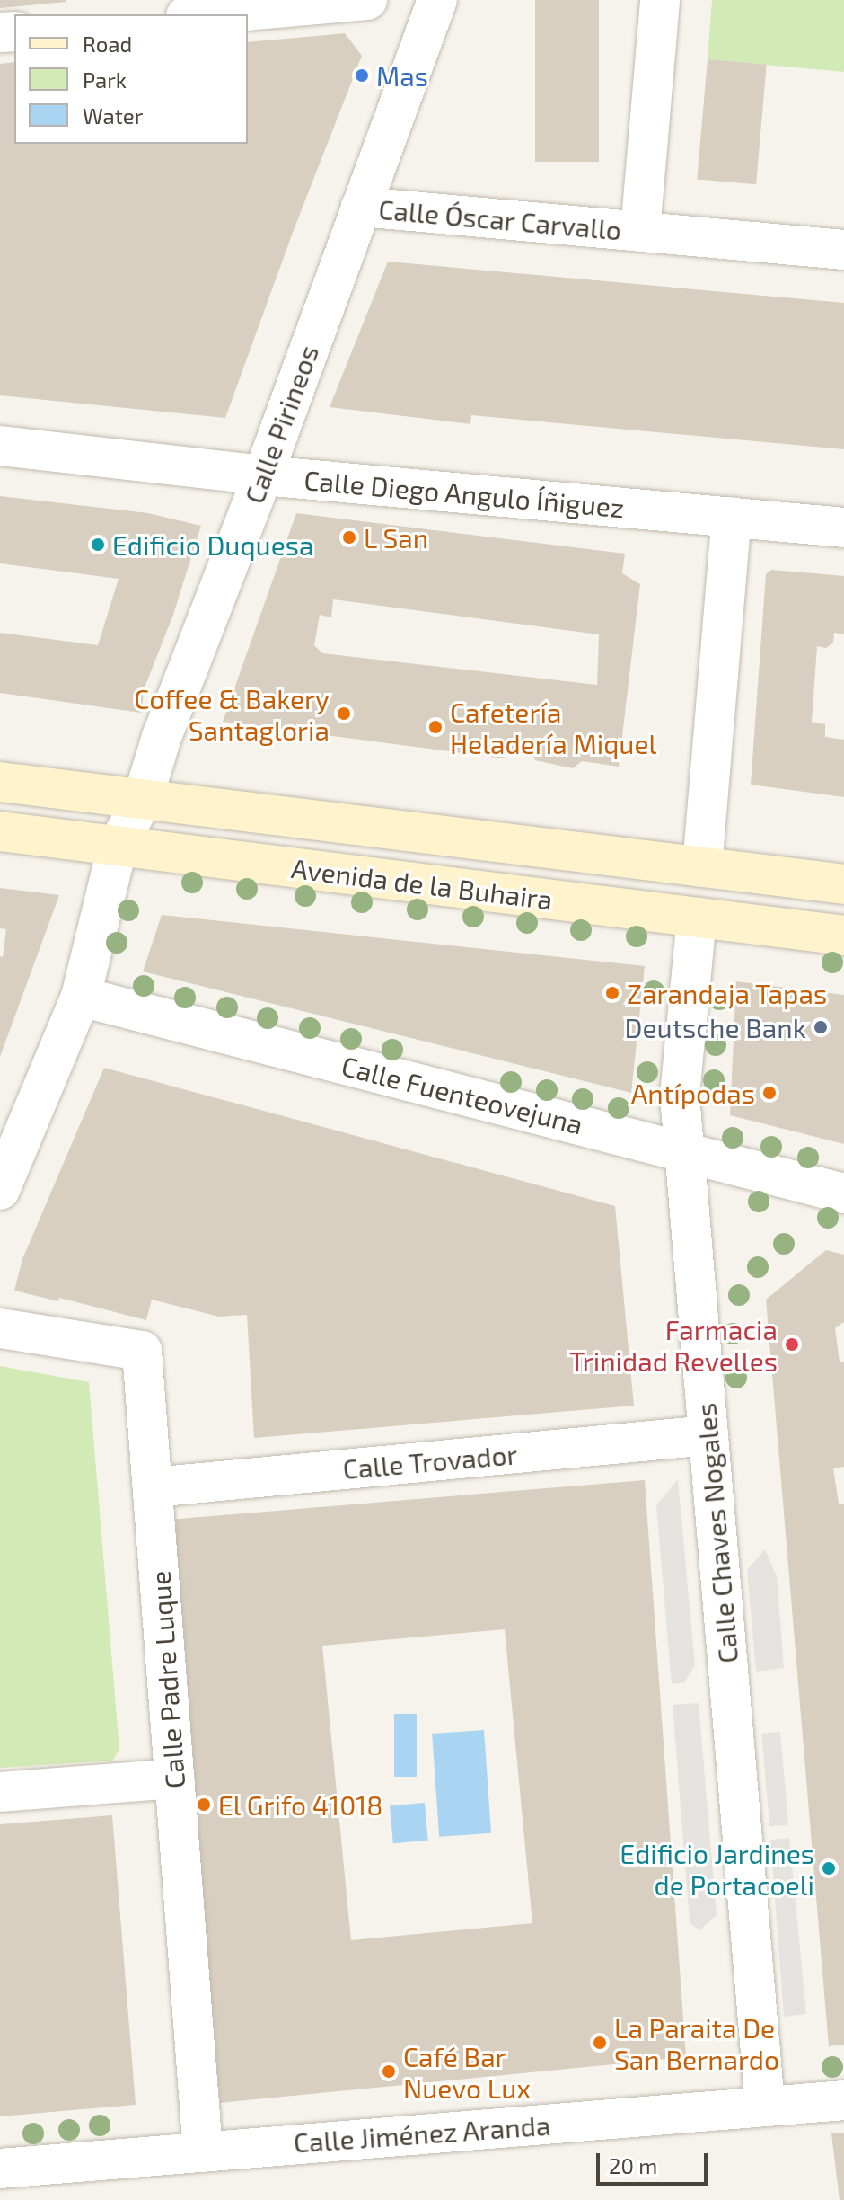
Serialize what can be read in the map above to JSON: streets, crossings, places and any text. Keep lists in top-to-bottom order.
{
  "streets": {
    "main road": ["Avenida de la Buhaira"],
    "street": [
      "Calle Óscar Carvallo",
      "Calle Pirineos",
      "Calle Diego Angulo Íñiguez",
      "Calle Fuenteovejuna",
      "Calle Trovador",
      "Calle Chaves Nogales",
      "Calle Padre Luque",
      "Calle Jiménez Aranda"
    ]
  },
  "crossings": [
    ["Calle Óscar Carvallo", "Calle Pirineos"],
    ["Calle Pirineos", "Calle Diego Angulo Íñiguez"],
    ["Calle Pirineos", "Avenida de la Buhaira"],
    ["Calle Pirineos", "Calle Fuenteovejuna"],
    ["Avenida de la Buhaira", "Calle Chaves Nogales"],
    ["Calle Fuenteovejuna", "Calle Chaves Nogales"],
    ["Calle Trovador", "Calle Chaves Nogales"],
    ["Calle Trovador", "Calle Padre Luque"],
    ["Calle Chaves Nogales", "Calle Jiménez Aranda"],
    ["Calle Padre Luque", "Calle Jiménez Aranda"]
  ],
  "places": [
    "Mas",
    "L San",
    "Edificio Duquesa",
    "Coffee & Bakery Santagloria",
    "Cafetería Heladería Miquel",
    "Zarandaja Tapas",
    "Deutsche Bank",
    "Antípodas",
    "Farmacia Trinidad Revelles",
    "El Grifo 41018",
    "Edificio Jardines de Portacoeli",
    "La Paraita De San Bernardo",
    "Café Bar Nuevo Lux"
  ],
  "legend": ["Road", "Park", "Water"],
  "scale_bar": "20 m"
}
